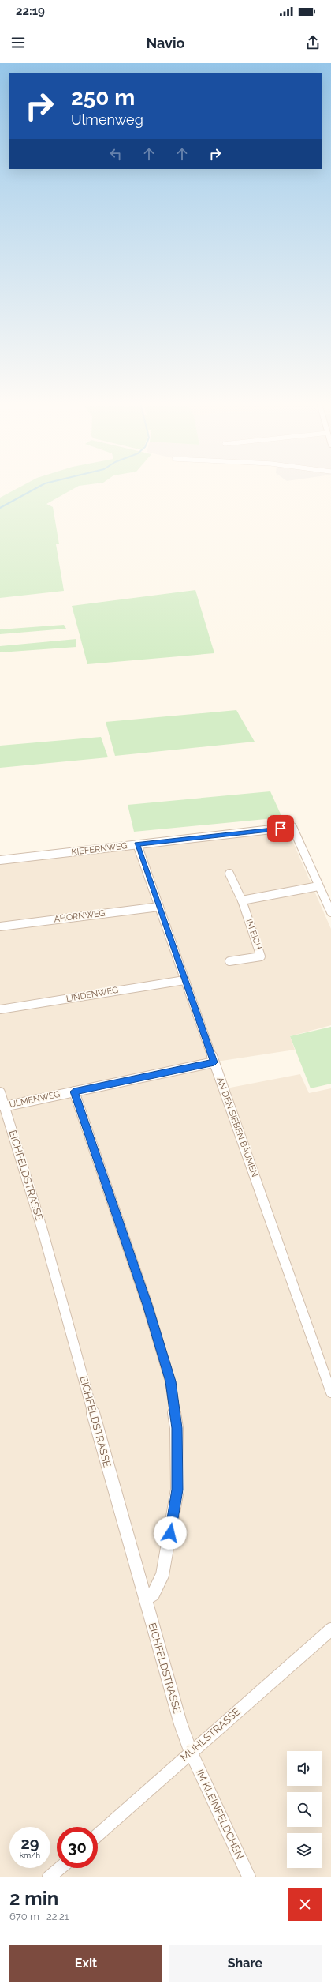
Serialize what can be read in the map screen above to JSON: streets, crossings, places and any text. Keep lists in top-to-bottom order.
{
  "streets": {
    "street": [
      "KIEFERNWEG",
      "AHORNWEG",
      "IM EICH",
      "LINDENWEG",
      "ULMENWEG",
      "AN DEN SIEBEN BÄUMEN",
      "EICHFELDSTRASSE",
      "MÜHLSTRASSE",
      "IM KLEINFELDCHEN"
    ]
  },
  "crossings": [
    ["KIEFERNWEG", "AN DEN SIEBEN BÄUMEN"],
    ["AHORNWEG", "AN DEN SIEBEN BÄUMEN"],
    ["LINDENWEG", "AN DEN SIEBEN BÄUMEN"],
    ["ULMENWEG", "AN DEN SIEBEN BÄUMEN"],
    ["ULMENWEG", "EICHFELDSTRASSE"],
    ["EICHFELDSTRASSE", "MÜHLSTRASSE"],
    ["EICHFELDSTRASSE", "IM KLEINFELDCHEN"],
    ["MÜHLSTRASSE", "IM KLEINFELDCHEN"]
  ],
  "page": {
    "status": "22:19",
    "header": "Navio",
    "turn": ["250 m", "Ulmenweg"],
    "speed": "29 km/h",
    "limit": "30",
    "heading": ["2 min", "670 m · 22:21"],
    "buttons": ["Exit", "Share"]
  }
}
